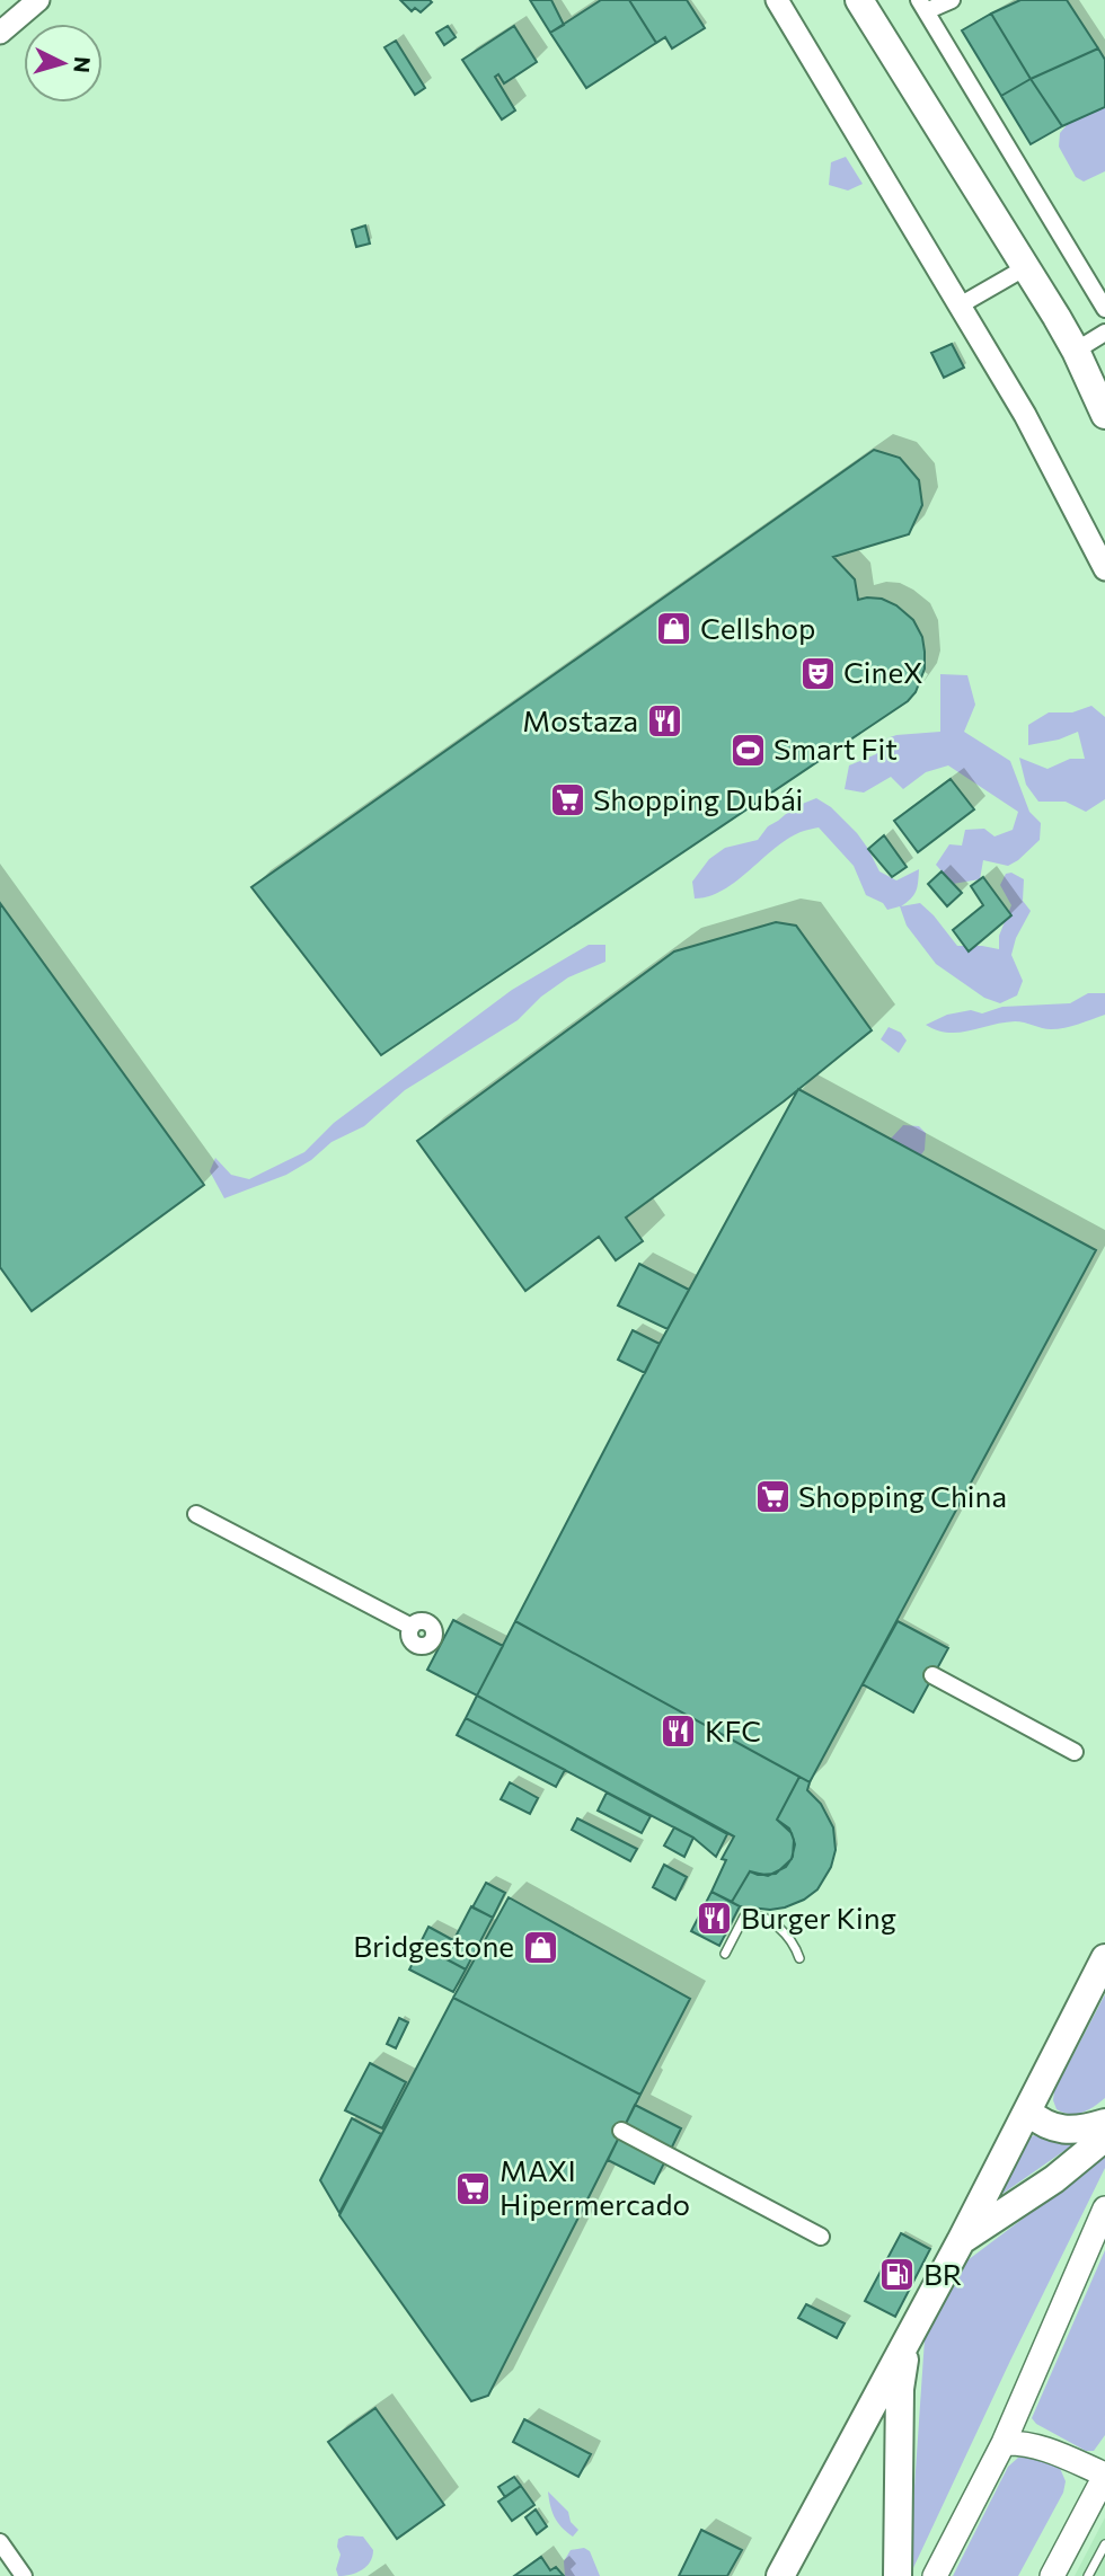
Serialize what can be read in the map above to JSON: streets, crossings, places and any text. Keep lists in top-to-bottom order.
{
  "places": {
    "shop": ["Cellshop", "Bridgestone"],
    "theatre": ["CineX"],
    "restaurant": ["Mostaza", "KFC", "Burger King"],
    "sports": ["Smart Fit"],
    "supermarket": ["Shopping Dubái", "Shopping China", "MAXI Hipermercado"],
    "fuel station": ["BR"]
  },
  "north": "right"
}
